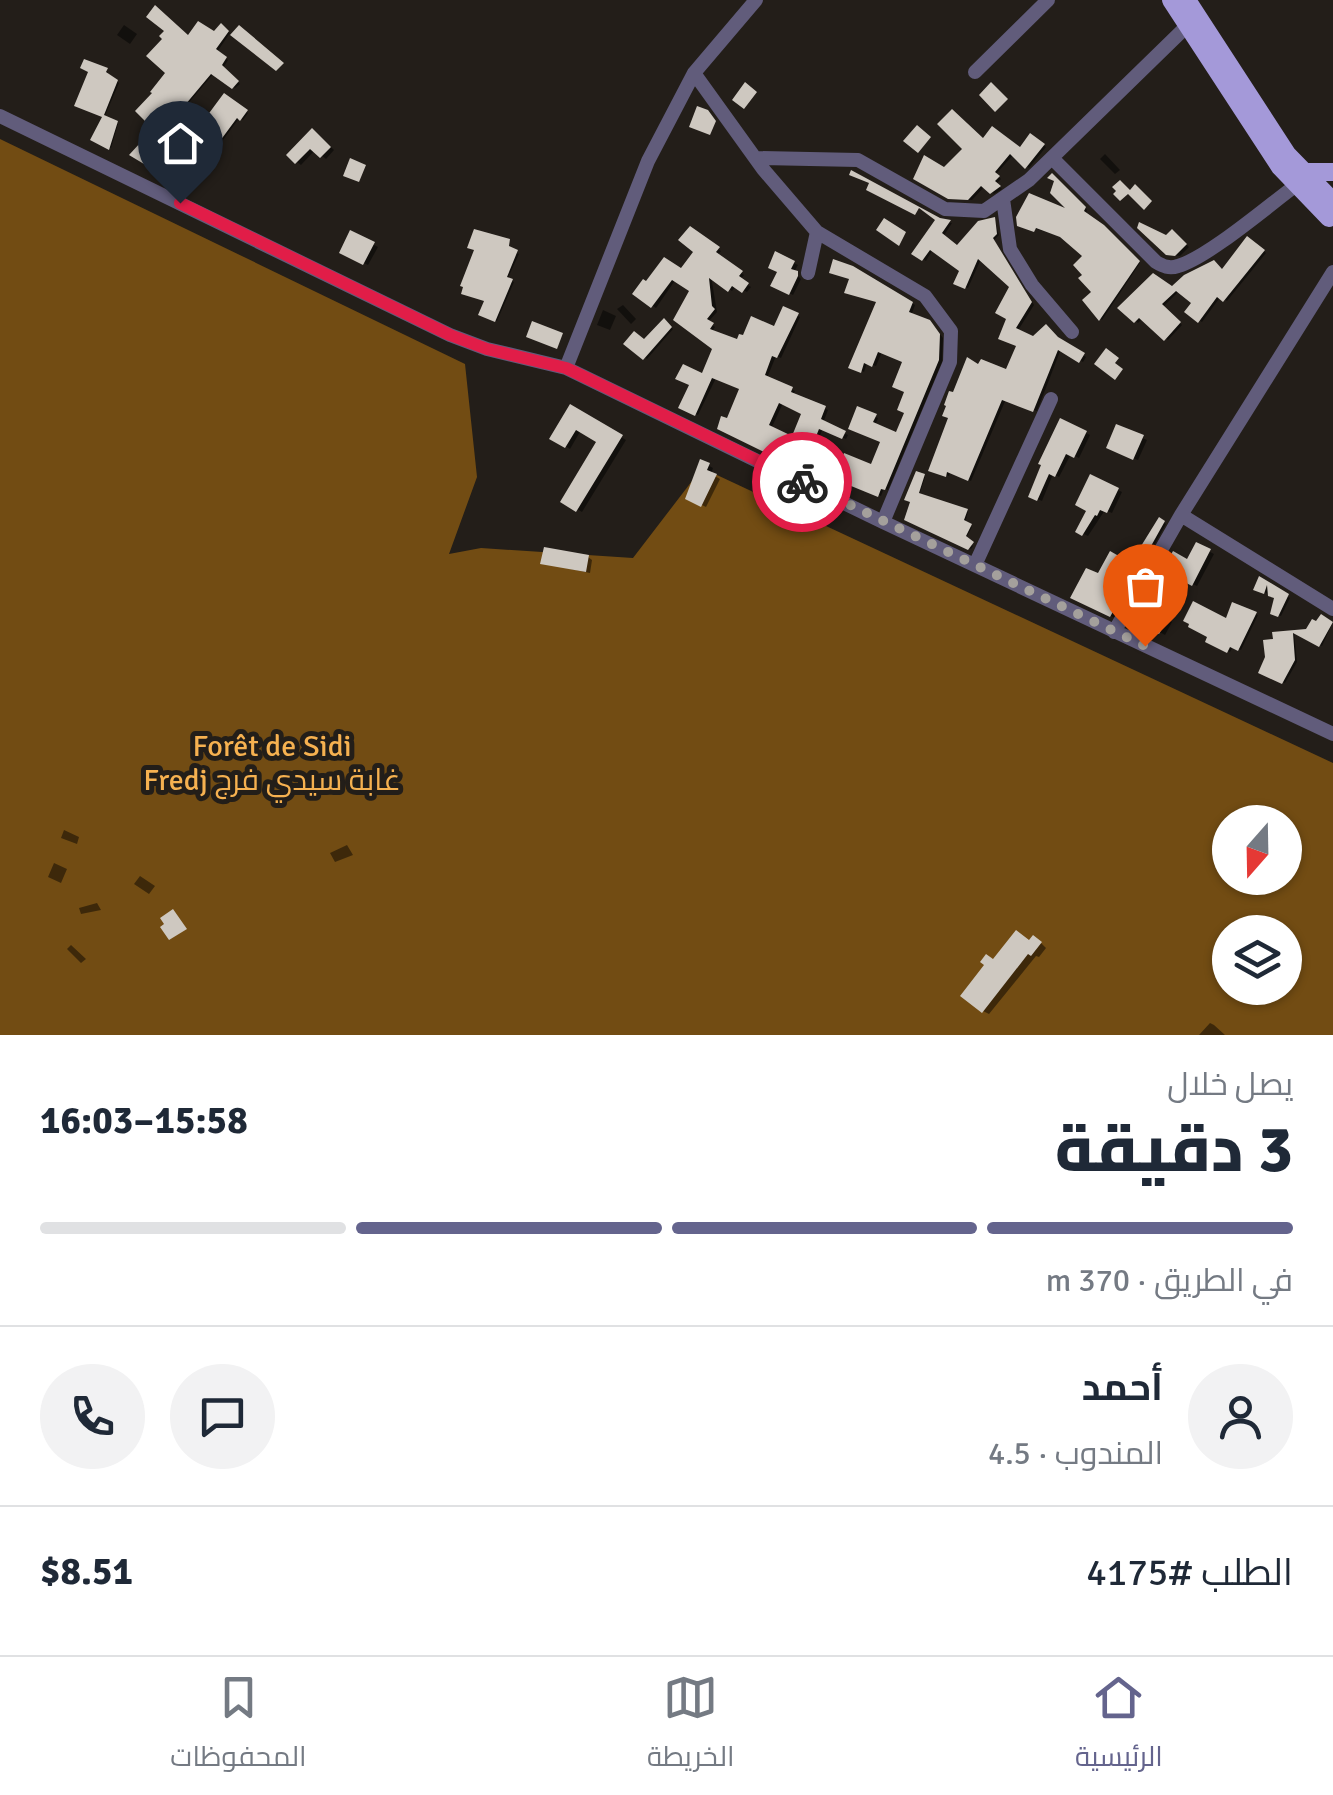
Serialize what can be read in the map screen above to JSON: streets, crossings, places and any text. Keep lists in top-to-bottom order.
{
  "parks": ["Forêt de Sidi Fredj غابة سيدي فرج"],
  "north": "bottom",
  "page": {
    "heading": ["3 دقيقة", "يصل خلال", "15:58–16:03"],
    "panel": [
      "أحمد",
      "المندوب · 4.5",
      "الطلب #4175",
      "$8.51"
    ],
    "bar": "في الطريق · 370 m",
    "tabs": ["الرئيسية", "الخريطة", "المحفوظات"]
  }
}
